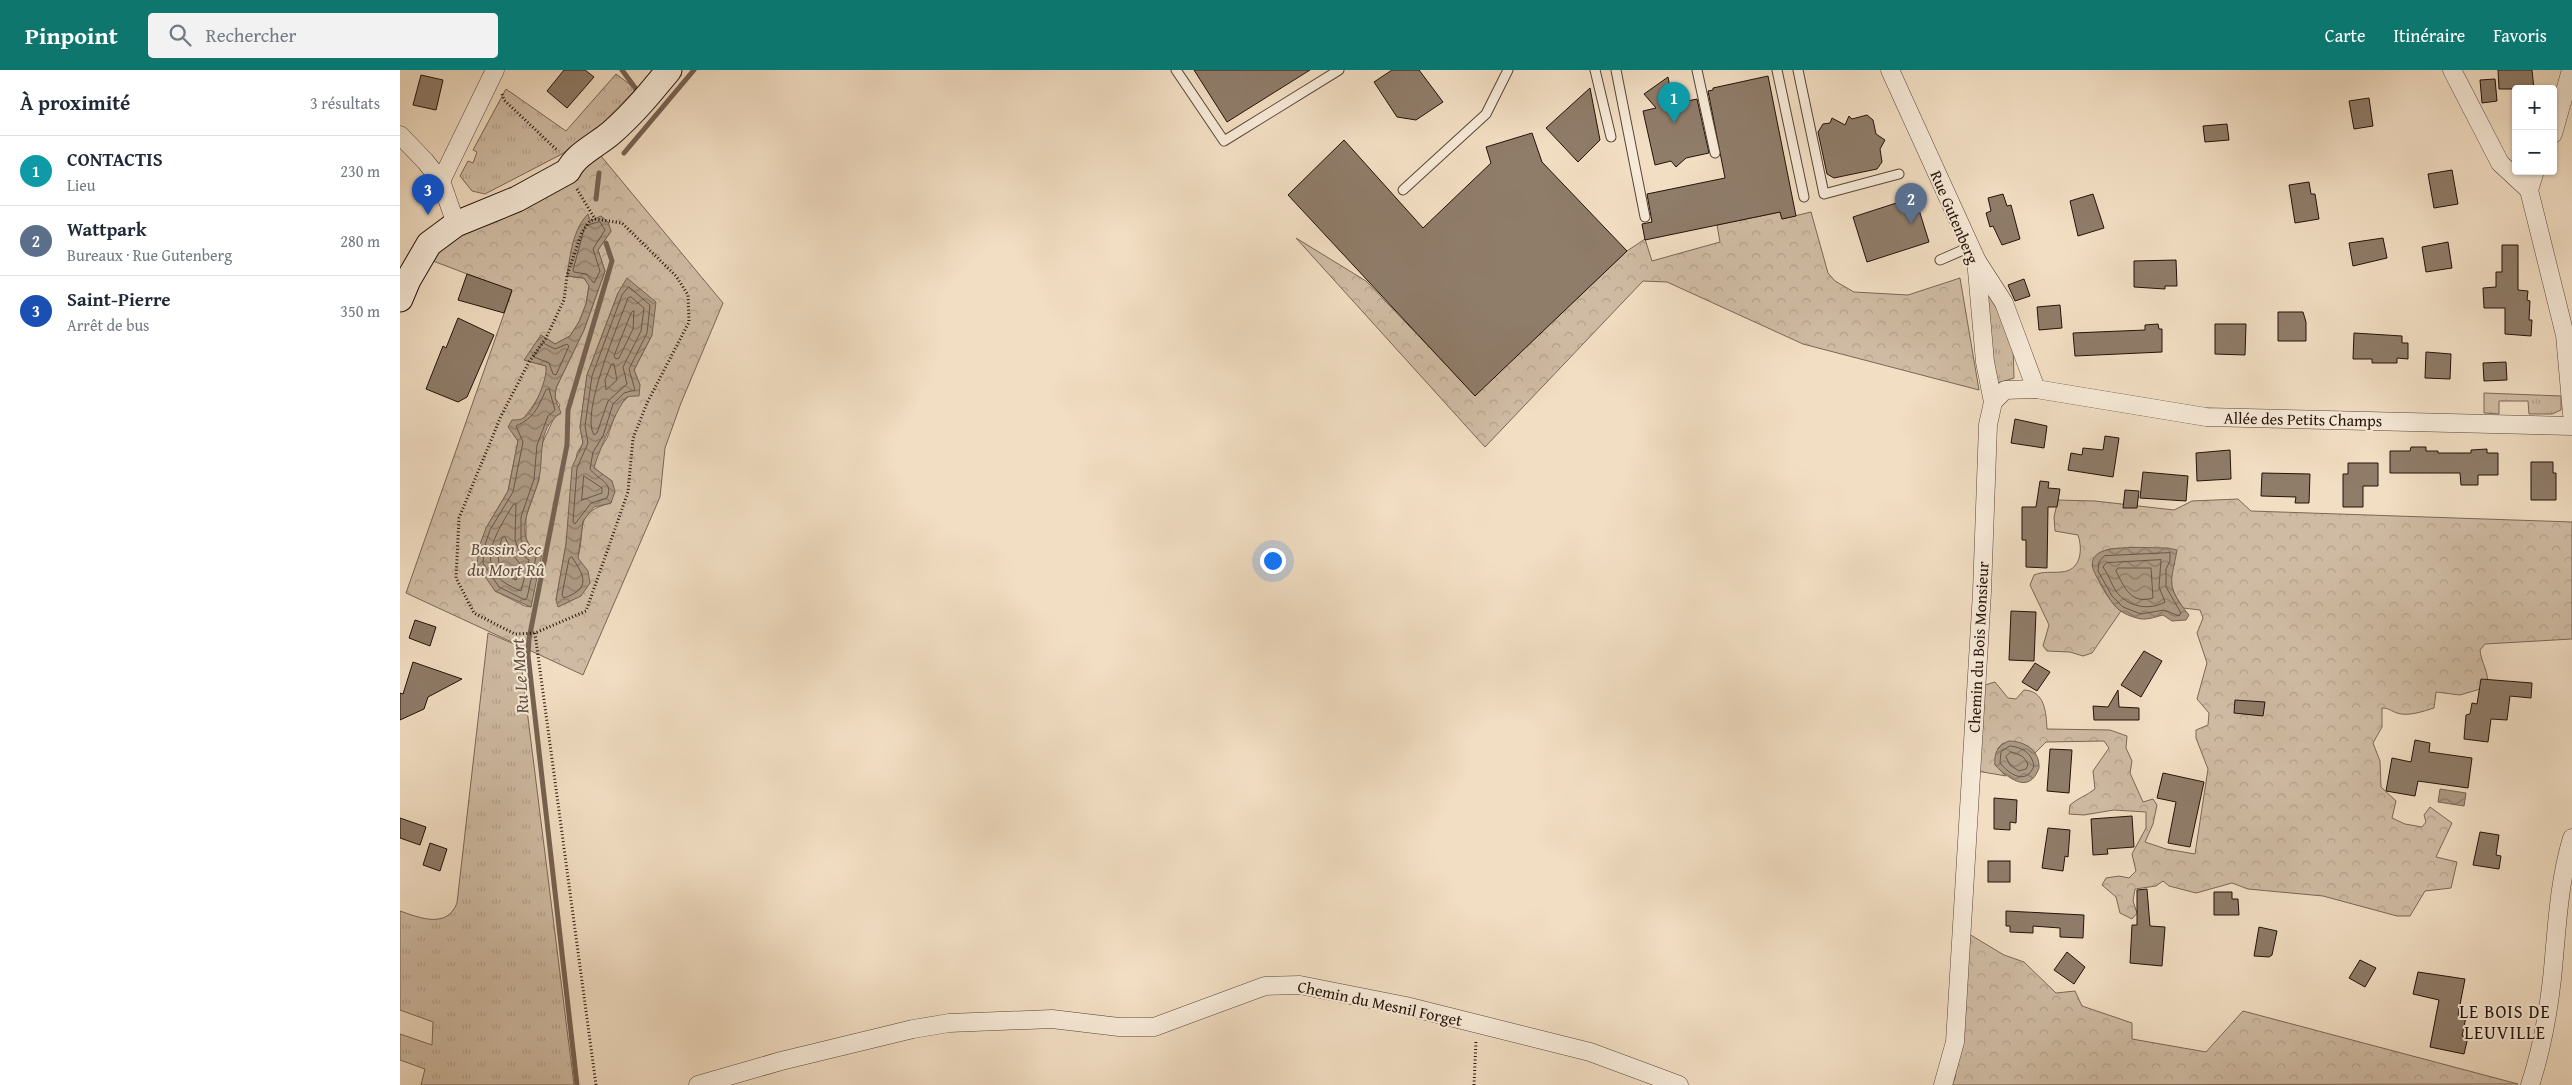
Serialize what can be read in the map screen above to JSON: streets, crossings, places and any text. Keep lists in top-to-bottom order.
{
  "streets": {
    "street": [
      "Rue Gutenberg",
      "Allée des Petits Champs",
      "Chemin du Bois Monsieur",
      "Chemin du Mesnil Forget"
    ]
  },
  "crossings": [
    ["Rue Gutenberg", "Chemin du Bois Monsieur"]
  ],
  "districts": ["LE BOIS DE LEUVILLE"],
  "water": ["Bassin Sec du Mort Rû", "Ru Le Mort"],
  "page": {
    "header": "Pinpoint",
    "search": "Rechercher",
    "nav": ["Carte", "Itinéraire", "Favoris"],
    "heading": ["À proximité", "3 résultats"],
    "pins": ["1", "3", "2"],
    "map_buttons": ["+", "−"],
    "list": [
      {
        "mark": "1",
        "name": "CONTACTIS",
        "note": "Lieu",
        "value": "230 m"
      },
      {
        "mark": "2",
        "name": "Wattpark",
        "note": "Bureaux · Rue Gutenberg",
        "value": "280 m"
      },
      {
        "mark": "3",
        "name": "Saint-Pierre",
        "note": "Arrêt de bus",
        "value": "350 m"
      }
    ]
  }
}
